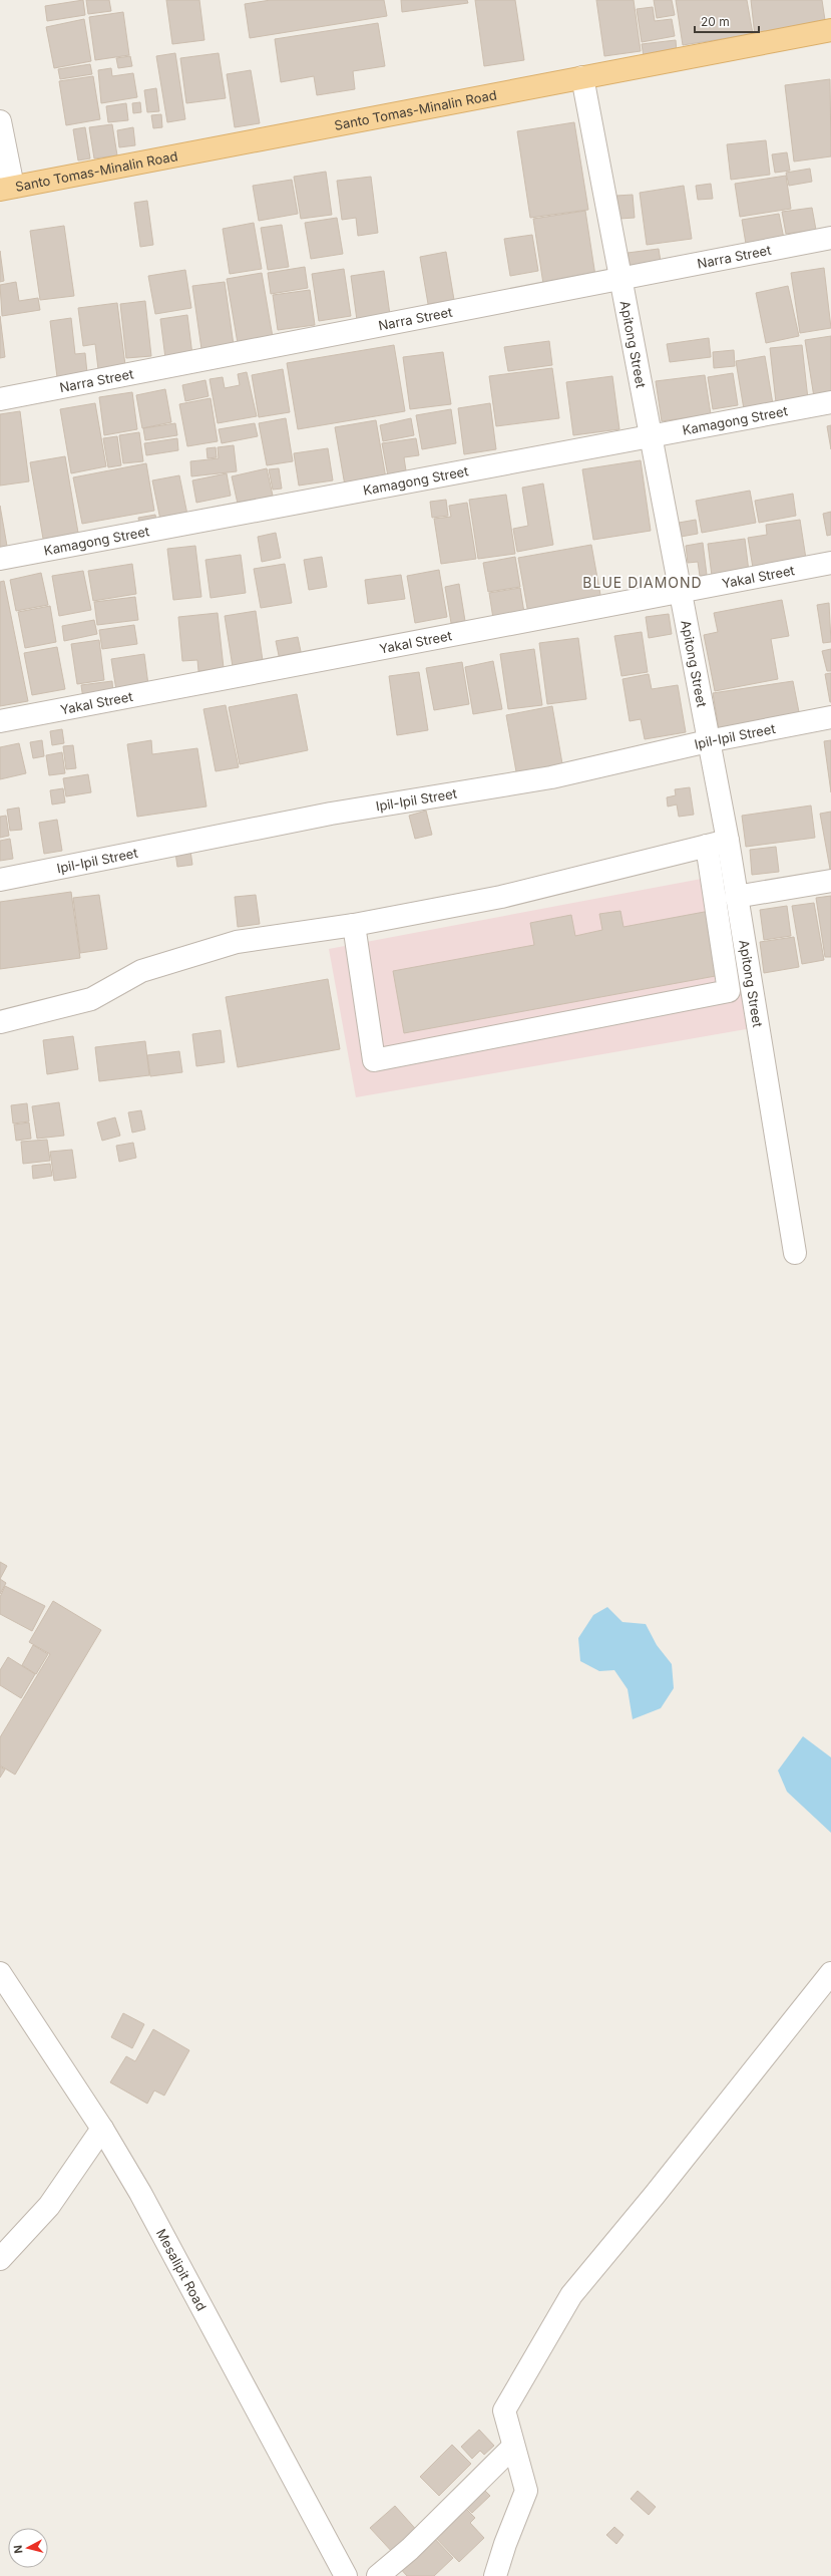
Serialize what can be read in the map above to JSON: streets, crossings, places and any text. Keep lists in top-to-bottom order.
{
  "streets": {
    "main road": ["Santo Tomas-Minalin Road"],
    "street": [
      "Narra Street",
      "Apitong Street",
      "Kamagong Street",
      "Yakal Street",
      "Ipil-Ipil Street",
      "Mesalipit Road"
    ]
  },
  "crossings": [
    ["Santo Tomas-Minalin Road", "Apitong Street"],
    ["Narra Street", "Apitong Street"],
    ["Apitong Street", "Kamagong Street"],
    ["Apitong Street", "Yakal Street"],
    ["Apitong Street", "Ipil-Ipil Street"]
  ],
  "districts": ["BLUE DIAMOND"],
  "scale_bar": "20 m",
  "north": "left"
}
